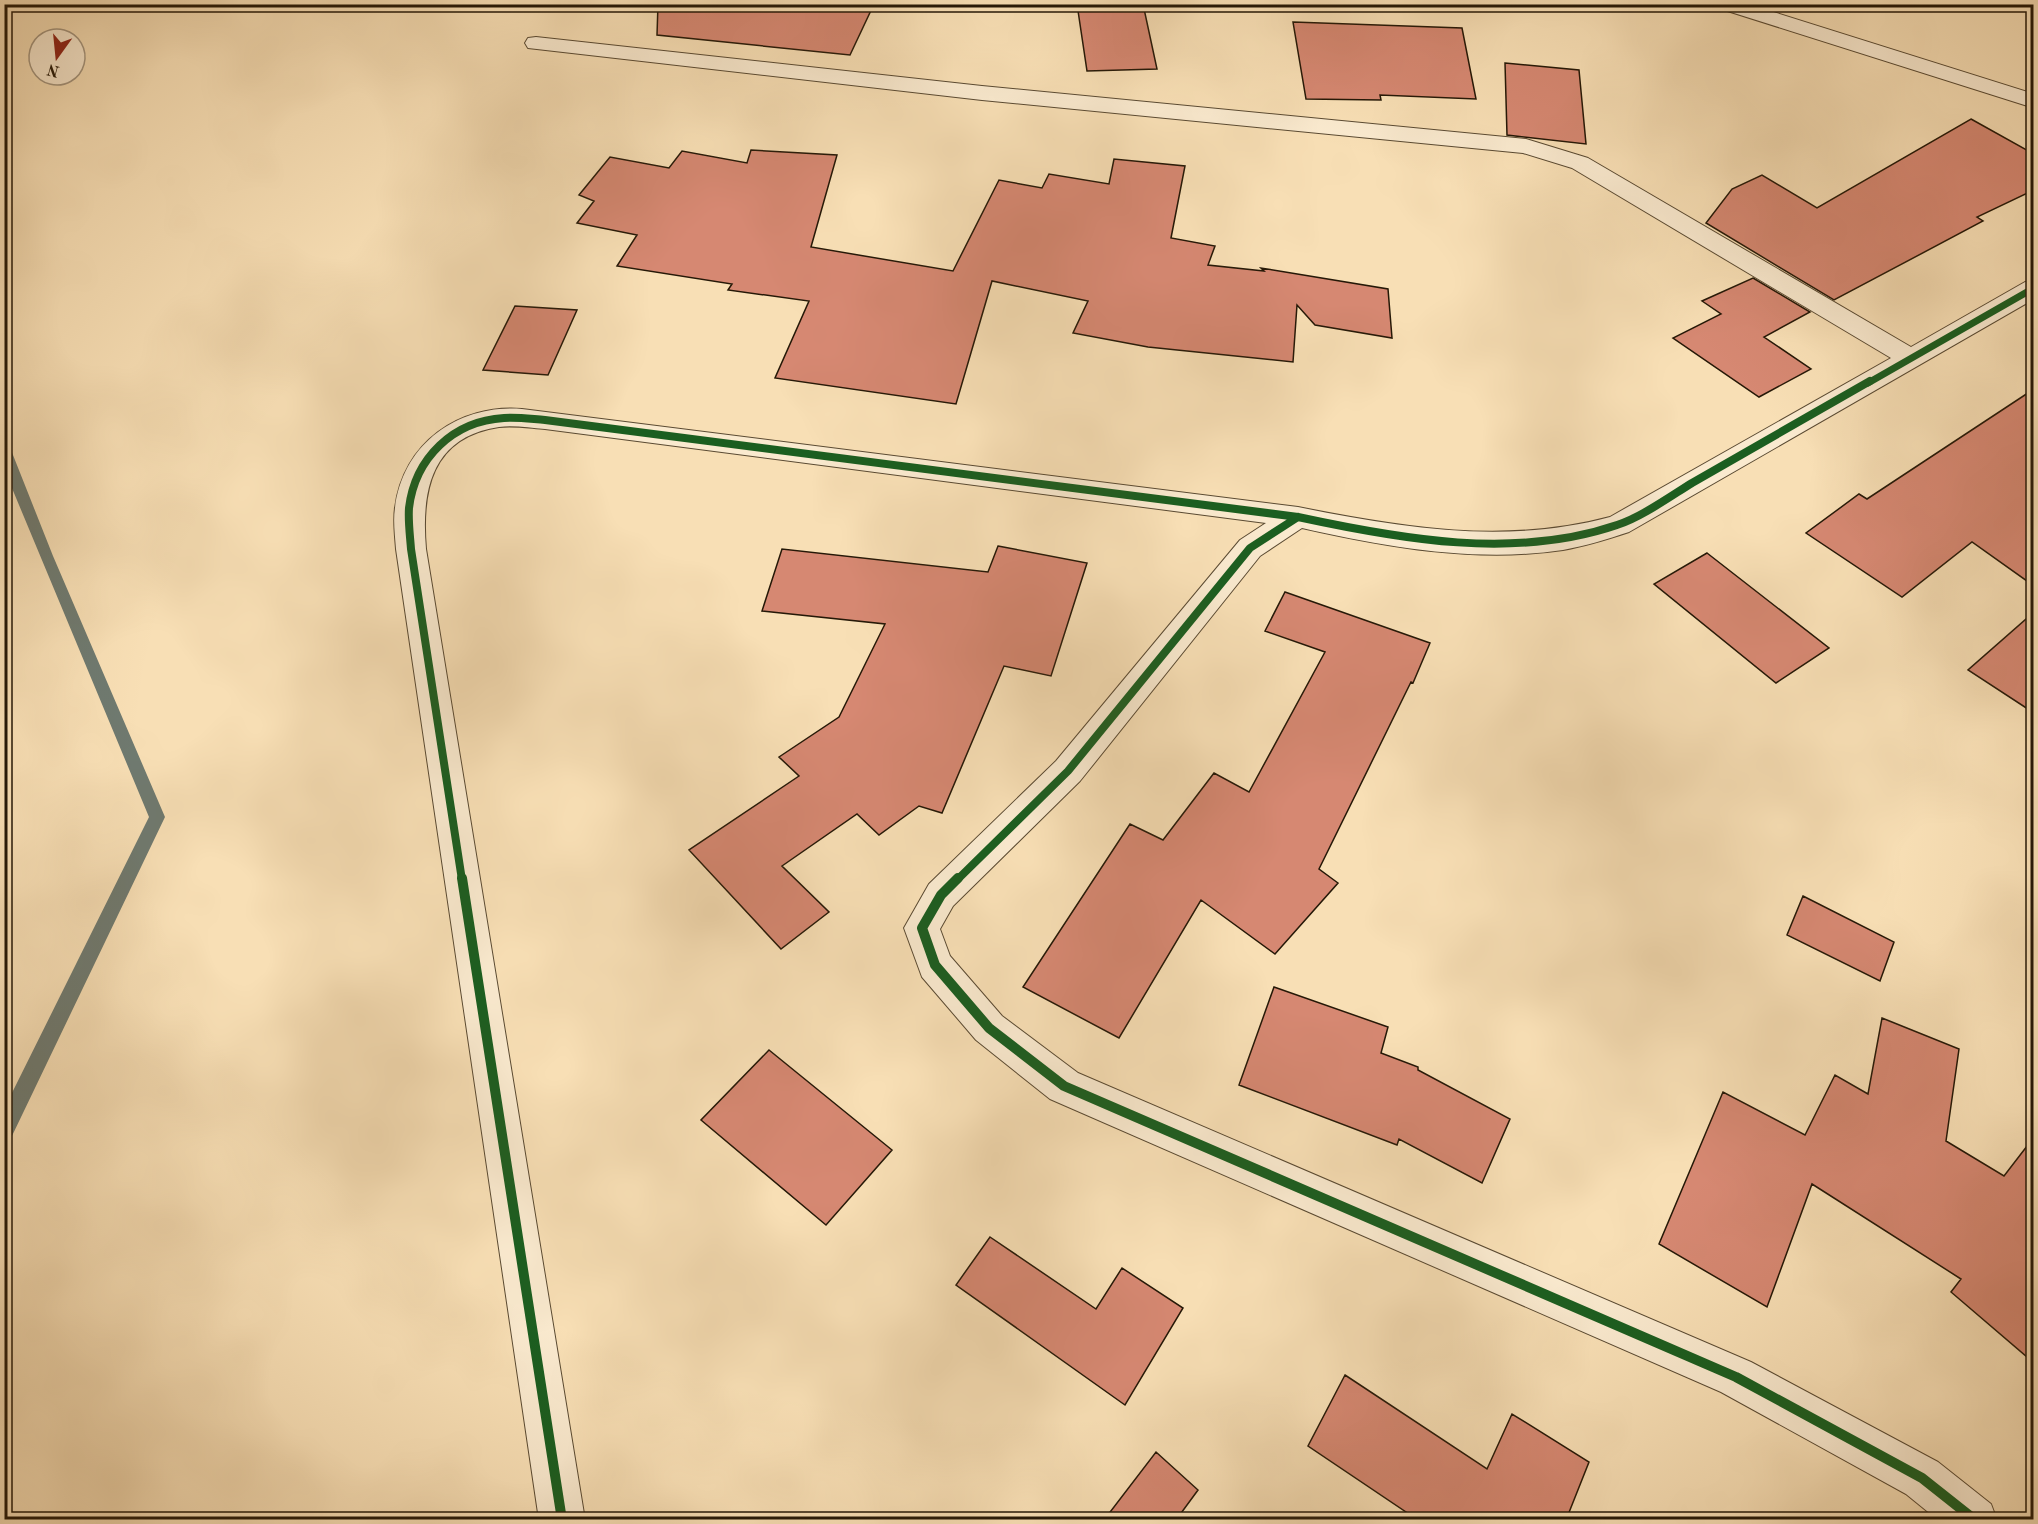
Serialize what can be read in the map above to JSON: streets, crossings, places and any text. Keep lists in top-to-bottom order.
{
  "north": "bottom"
}
